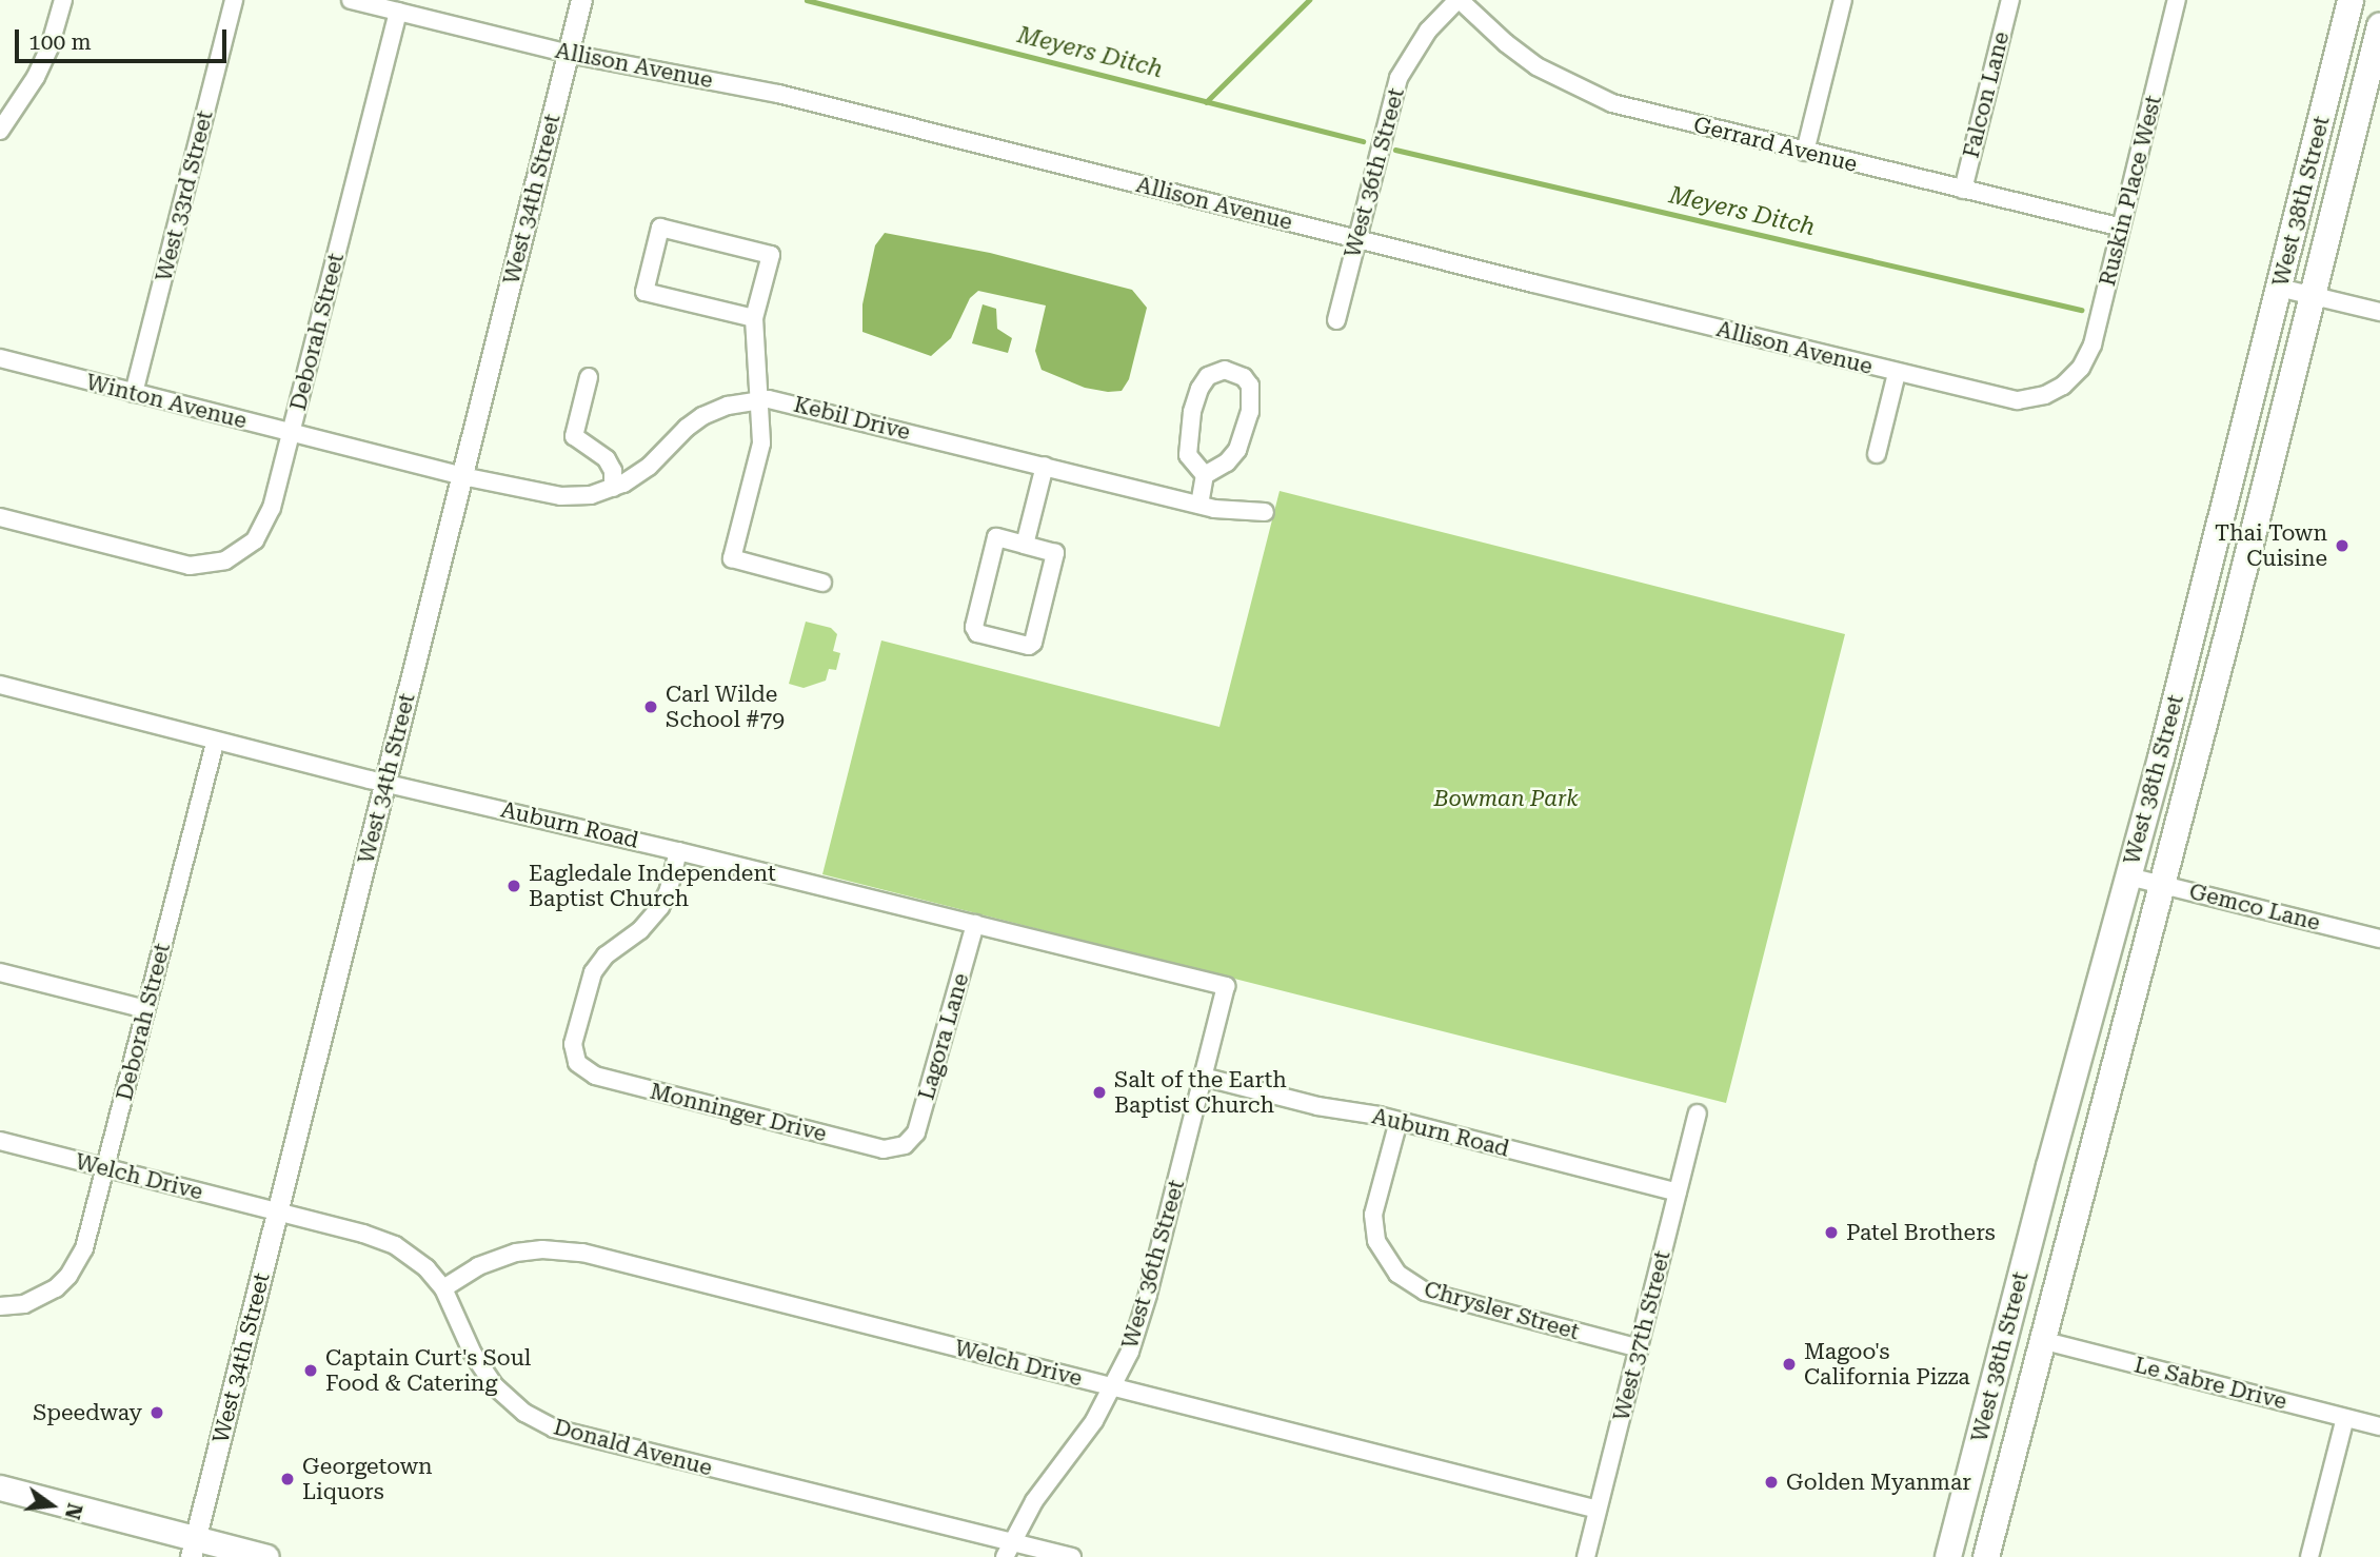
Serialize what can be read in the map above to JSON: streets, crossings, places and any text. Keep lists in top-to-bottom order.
{
  "streets": {
    "main road": ["West 38th Street"],
    "street": [
      "Allison Avenue",
      "Falcon Lane",
      "Gerrard Avenue",
      "West 36th Street",
      "Ruskin Place West",
      "West 33rd Street",
      "West 34th Street",
      "Deborah Street",
      "Winton Avenue",
      "Kebil Drive",
      "Auburn Road",
      "Gemco Lane",
      "Lagora Lane",
      "Monninger Drive",
      "Welch Drive",
      "Chrysler Street",
      "West 37th Street",
      "Le Sabre Drive",
      "Donald Avenue"
    ]
  },
  "crossings": [
    ["Allison Avenue", "West 36th Street"],
    ["Allison Avenue", "Ruskin Place West"],
    ["Allison Avenue", "West 34th Street"],
    ["Allison Avenue", "Deborah Street"],
    ["Falcon Lane", "Gerrard Avenue"],
    ["Gerrard Avenue", "West 36th Street"],
    ["Gerrard Avenue", "Ruskin Place West"],
    ["West 36th Street", "Auburn Road"],
    ["West 36th Street", "Welch Drive"],
    ["West 36th Street", "Donald Avenue"],
    ["West 33rd Street", "Winton Avenue"],
    ["West 34th Street", "Winton Avenue"],
    ["West 34th Street", "Kebil Drive"],
    ["West 34th Street", "Auburn Road"],
    ["West 34th Street", "Welch Drive"],
    ["West 34th Street", "Donald Avenue"],
    ["West 38th Street", "Gemco Lane"],
    ["West 38th Street", "Le Sabre Drive"],
    ["Deborah Street", "Winton Avenue"],
    ["Deborah Street", "Auburn Road"],
    ["Deborah Street", "Welch Drive"],
    ["Winton Avenue", "Kebil Drive"],
    ["Auburn Road", "Lagora Lane"],
    ["Auburn Road", "Monninger Drive"],
    ["Auburn Road", "Chrysler Street"],
    ["Auburn Road", "West 37th Street"],
    ["Lagora Lane", "Monninger Drive"],
    ["Welch Drive", "West 37th Street"],
    ["Welch Drive", "Donald Avenue"],
    ["Chrysler Street", "West 37th Street"]
  ],
  "water": ["Meyers Ditch"],
  "parks": ["Bowman Park"],
  "places": [
    "Thai Town Cuisine",
    "Carl Wilde School #79",
    "Eagledale Independent Baptist Church",
    "Salt of the Earth Baptist Church",
    "Patel Brothers",
    "Magoo's California Pizza",
    "Captain Curt's Soul Food & Catering",
    "Speedway",
    "Georgetown Liquors",
    "Golden Myanmar"
  ],
  "scale_bar": "100 m",
  "north": "right"
}
